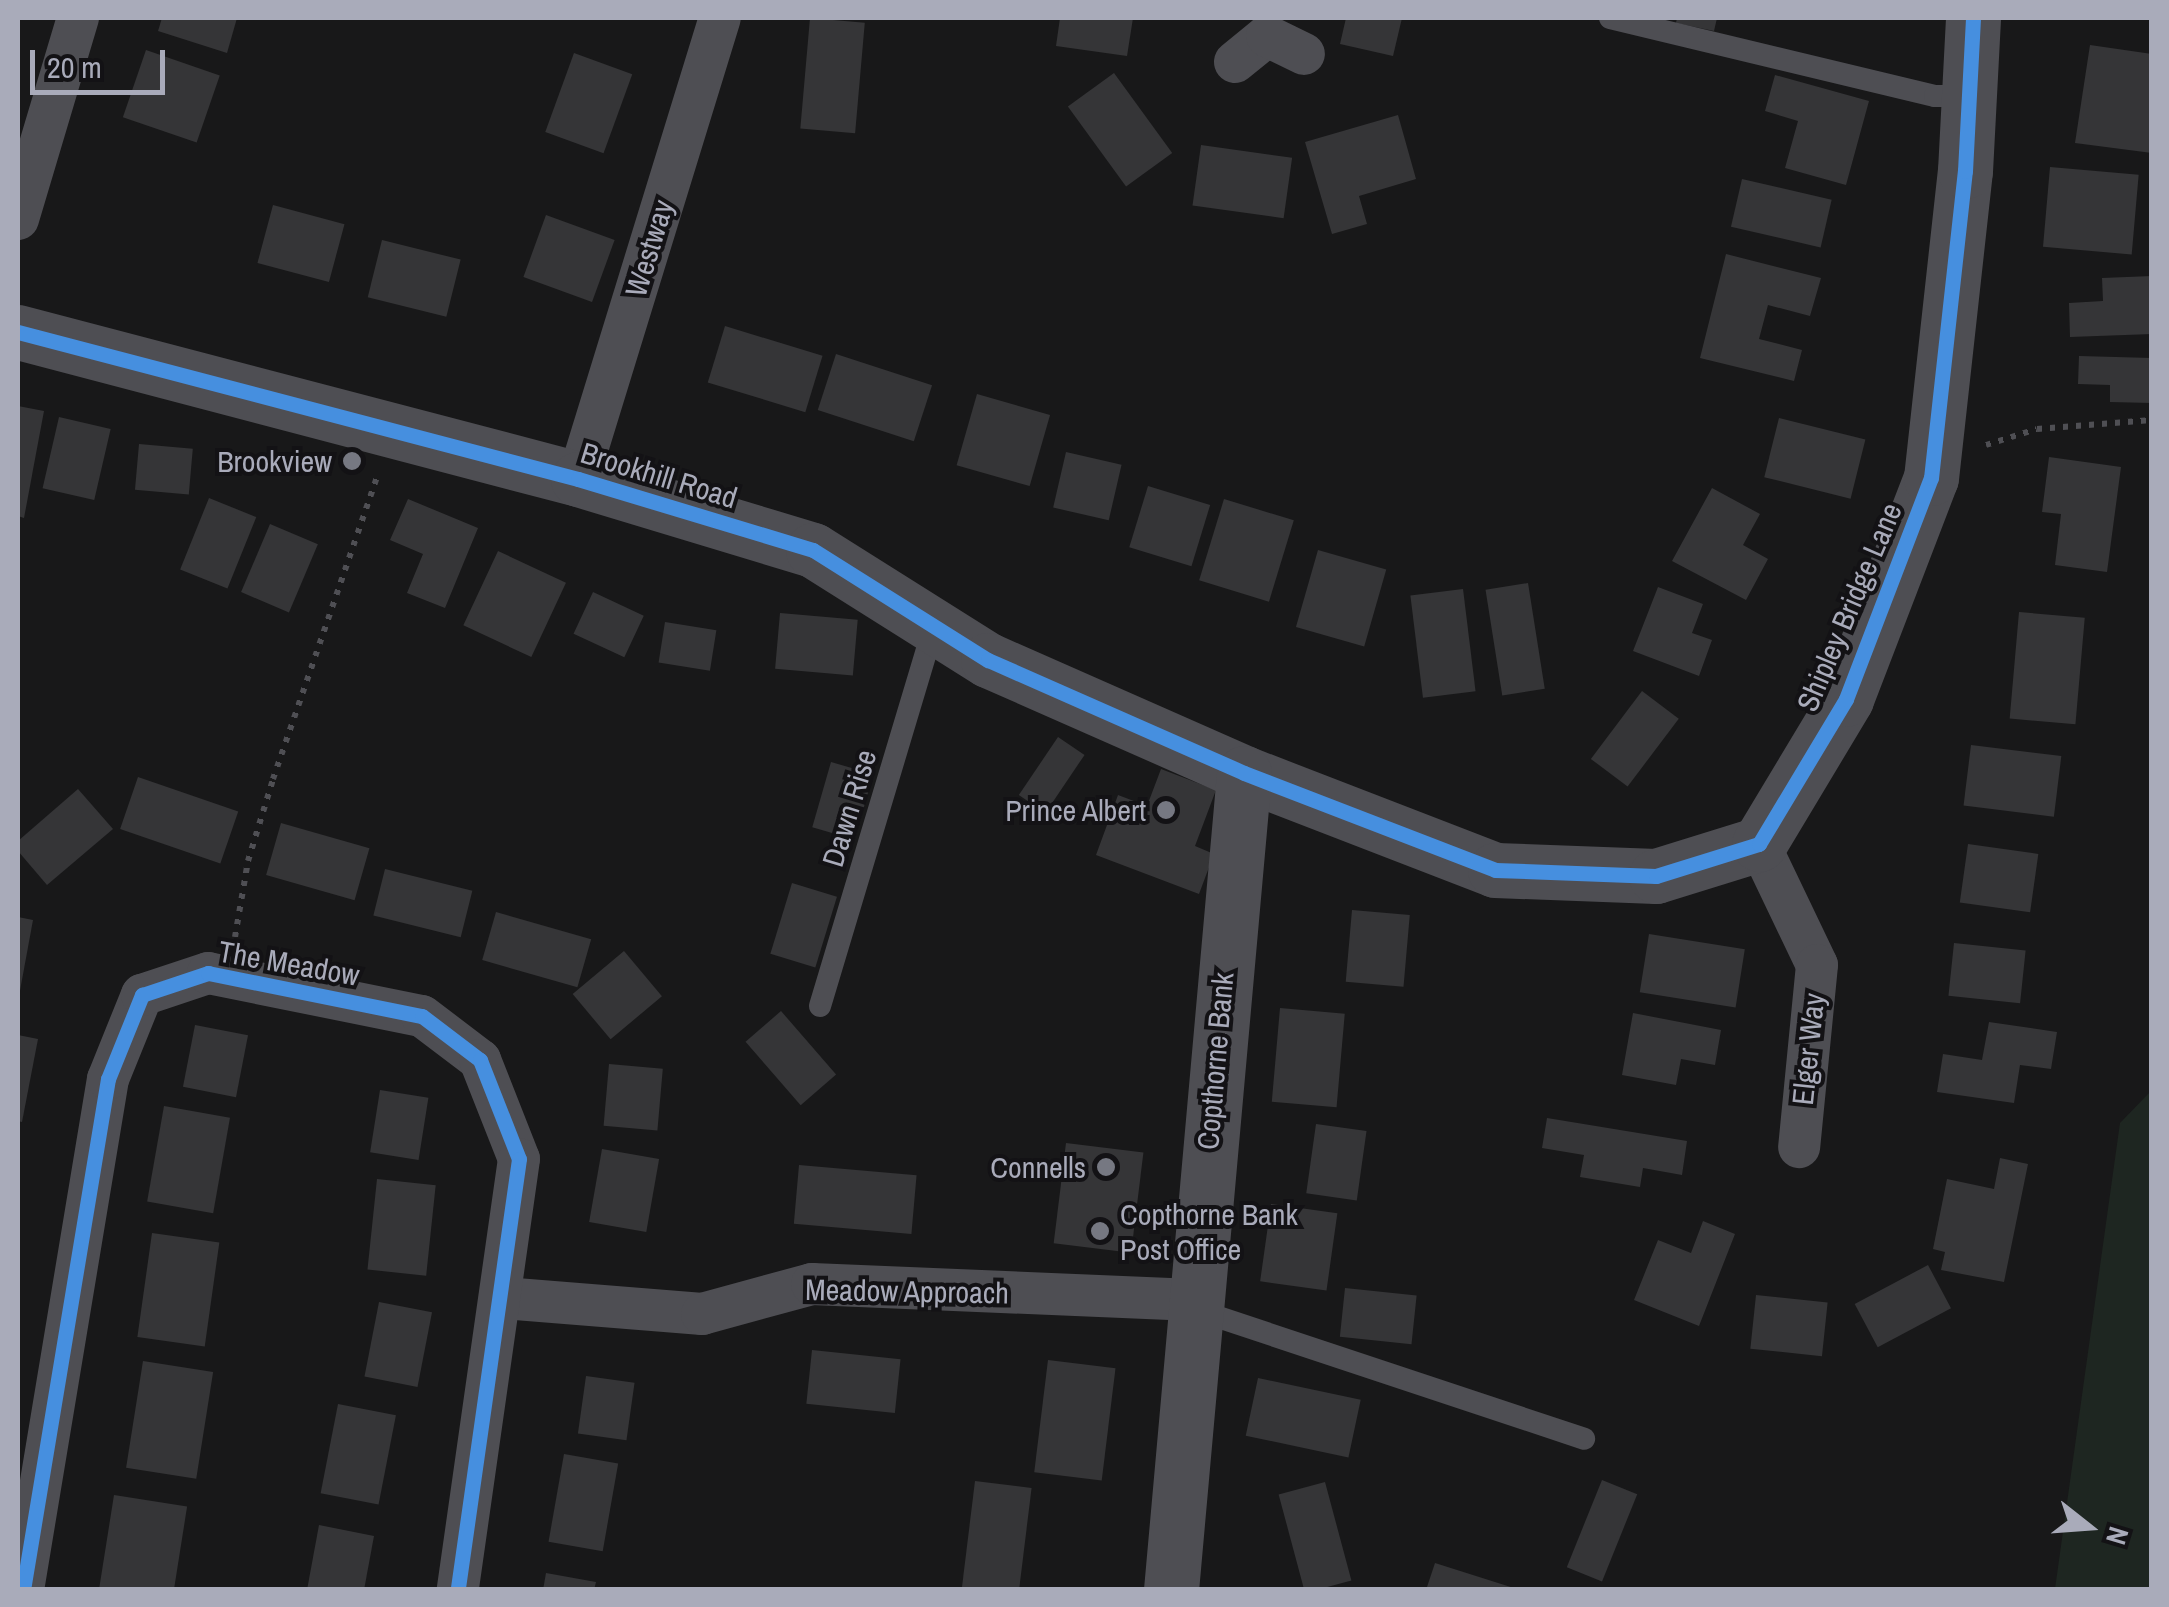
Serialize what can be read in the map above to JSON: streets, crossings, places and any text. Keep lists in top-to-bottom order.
{
  "streets": {
    "street": [
      "Westway",
      "Brookhill Road",
      "Shipley Bridge Lane",
      "The Meadow",
      "Elger Way",
      "Copthorne Bank",
      "Meadow Approach"
    ],
    "lane": ["Dawn Rise"]
  },
  "crossings": [
    ["Westway", "Brookhill Road"],
    ["Brookhill Road", "Dawn Rise"],
    ["Brookhill Road", "Copthorne Bank"],
    ["Shipley Bridge Lane", "Elger Way"],
    ["The Meadow", "Meadow Approach"],
    ["Copthorne Bank", "Meadow Approach"]
  ],
  "places": [
    "Brookview",
    "Prince Albert",
    "Connells",
    "Copthorne Bank Post Office"
  ],
  "scale_bar": "20 m",
  "north": "right"
}
